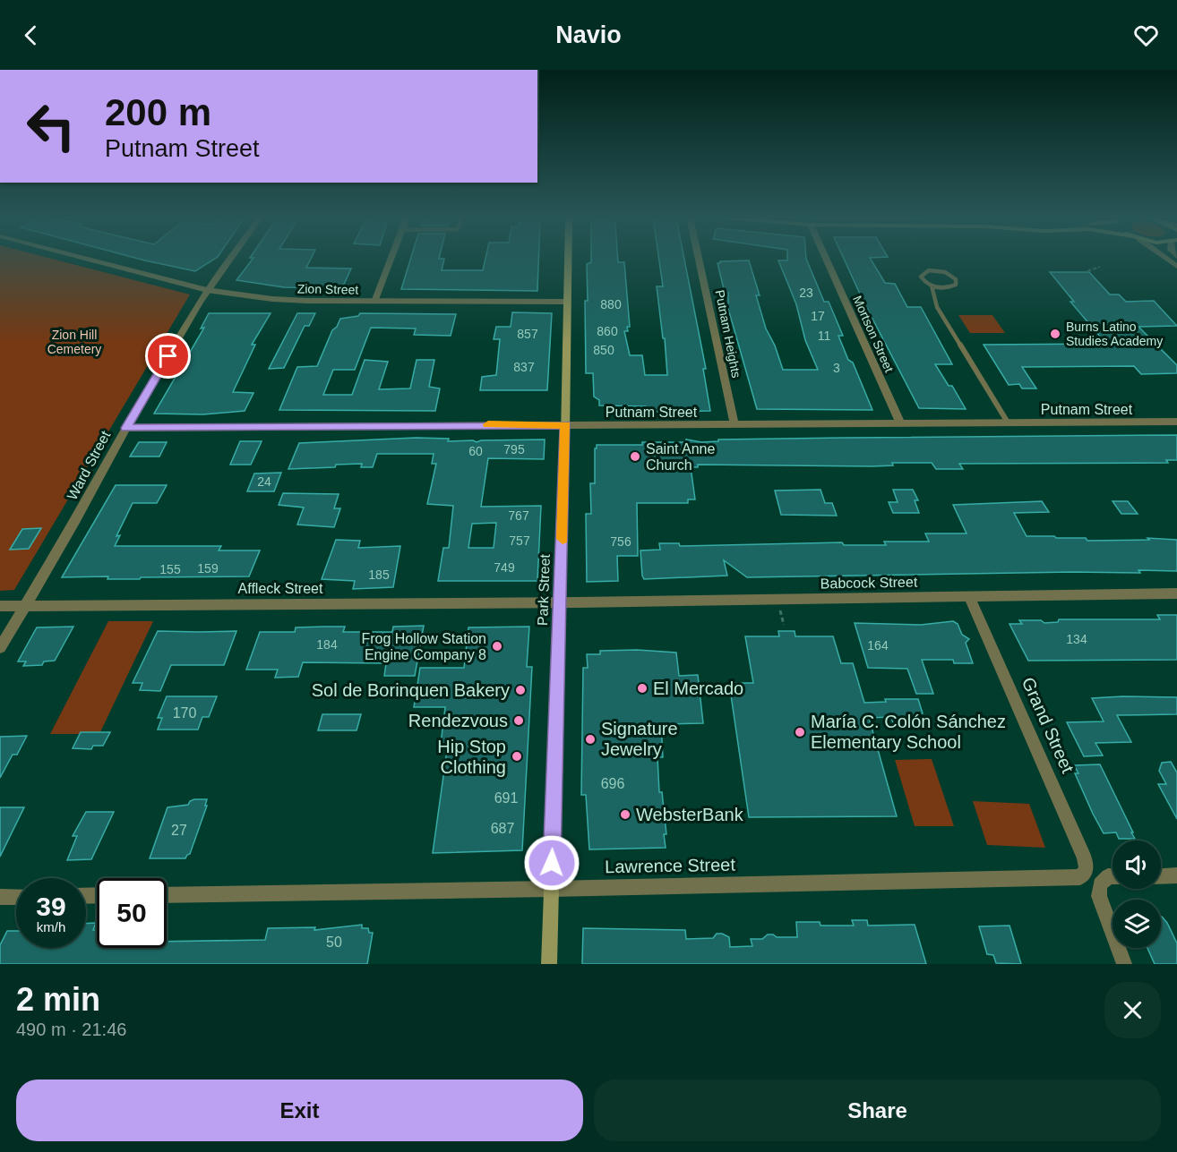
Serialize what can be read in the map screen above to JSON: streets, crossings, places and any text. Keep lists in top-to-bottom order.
{
  "streets": {
    "main road": ["Park Street"],
    "street": [
      "Zion Street",
      "Putnam Heights",
      "Mortson Street",
      "Putnam Street",
      "Ward Street",
      "Babcock Street",
      "Affleck Street",
      "Grand Street",
      "Lawrence Street"
    ]
  },
  "crossings": [
    ["Zion Street", "Ward Street"],
    ["Zion Street", "Park Street"],
    ["Putnam Heights", "Putnam Street"],
    ["Mortson Street", "Putnam Street"],
    ["Putnam Street", "Ward Street"],
    ["Putnam Street", "Park Street"],
    ["Ward Street", "Affleck Street"],
    ["Babcock Street", "Affleck Street"],
    ["Babcock Street", "Park Street"],
    ["Babcock Street", "Grand Street"],
    ["Affleck Street", "Park Street"],
    ["Park Street", "Lawrence Street"],
    ["Grand Street", "Lawrence Street"]
  ],
  "parks": ["Zion Hill Cemetery"],
  "places": [
    "Burns Latino Studies Academy",
    "Saint Anne Church",
    "Frog Hollow Station Engine Company 8",
    "El Mercado",
    "Sol de Borinquen Bakery",
    "Rendezvous",
    "María C. Colón Sánchez Elementary School",
    "Signature Jewelry",
    "Hip Stop Clothing",
    "WebsterBank"
  ],
  "house_numbers": [
    "23",
    "880",
    "17",
    "860",
    "857",
    "11",
    "850",
    "837",
    "3",
    "795",
    "60",
    "24",
    "767",
    "757",
    "756",
    "749",
    "159",
    "155",
    "185",
    "134",
    "184",
    "164",
    "170",
    "696",
    "691",
    "687",
    "27",
    "50"
  ],
  "page": {
    "header": "Navio",
    "turn": ["200 m", "Putnam Street"],
    "speed": "39 km/h",
    "limit": "50",
    "heading": ["2 min", "490 m · 21:46"],
    "buttons": ["Exit", "Share"]
  }
}
